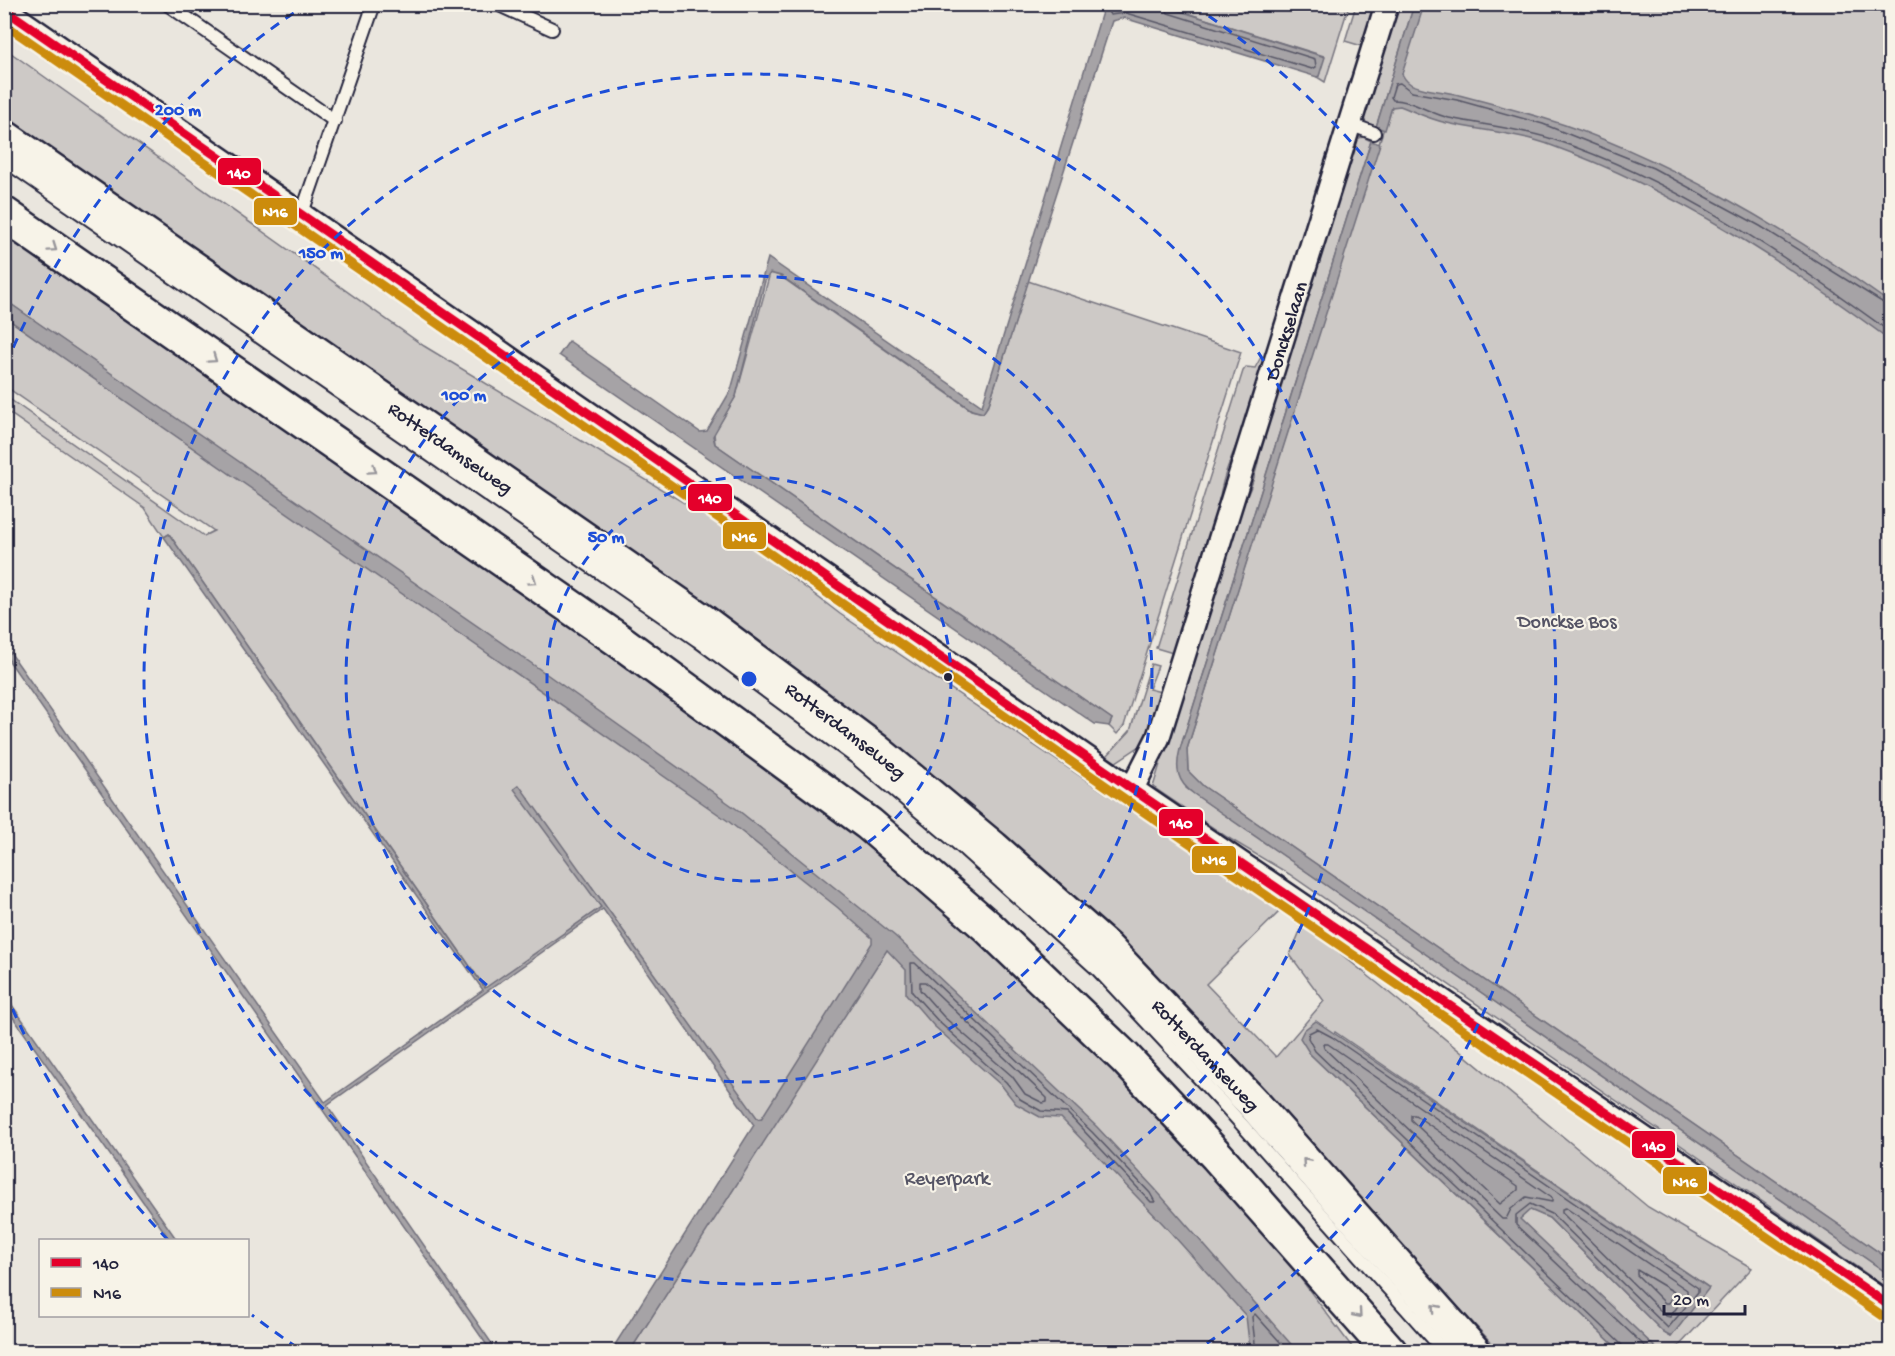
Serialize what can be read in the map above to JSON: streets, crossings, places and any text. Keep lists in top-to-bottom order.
{
  "streets": {
    "main road": ["Rotterdamseweg"],
    "street": ["Donckselaan"]
  },
  "parks": ["Donckse Bos", "Reyerpark"],
  "lines": ["transit line 140", "transit line N16"],
  "legend": ["140", "N16"],
  "scale_bar": "20 m",
  "rings": [
    "200 m",
    "150 m",
    "100 m",
    "50 m"
  ]
}
